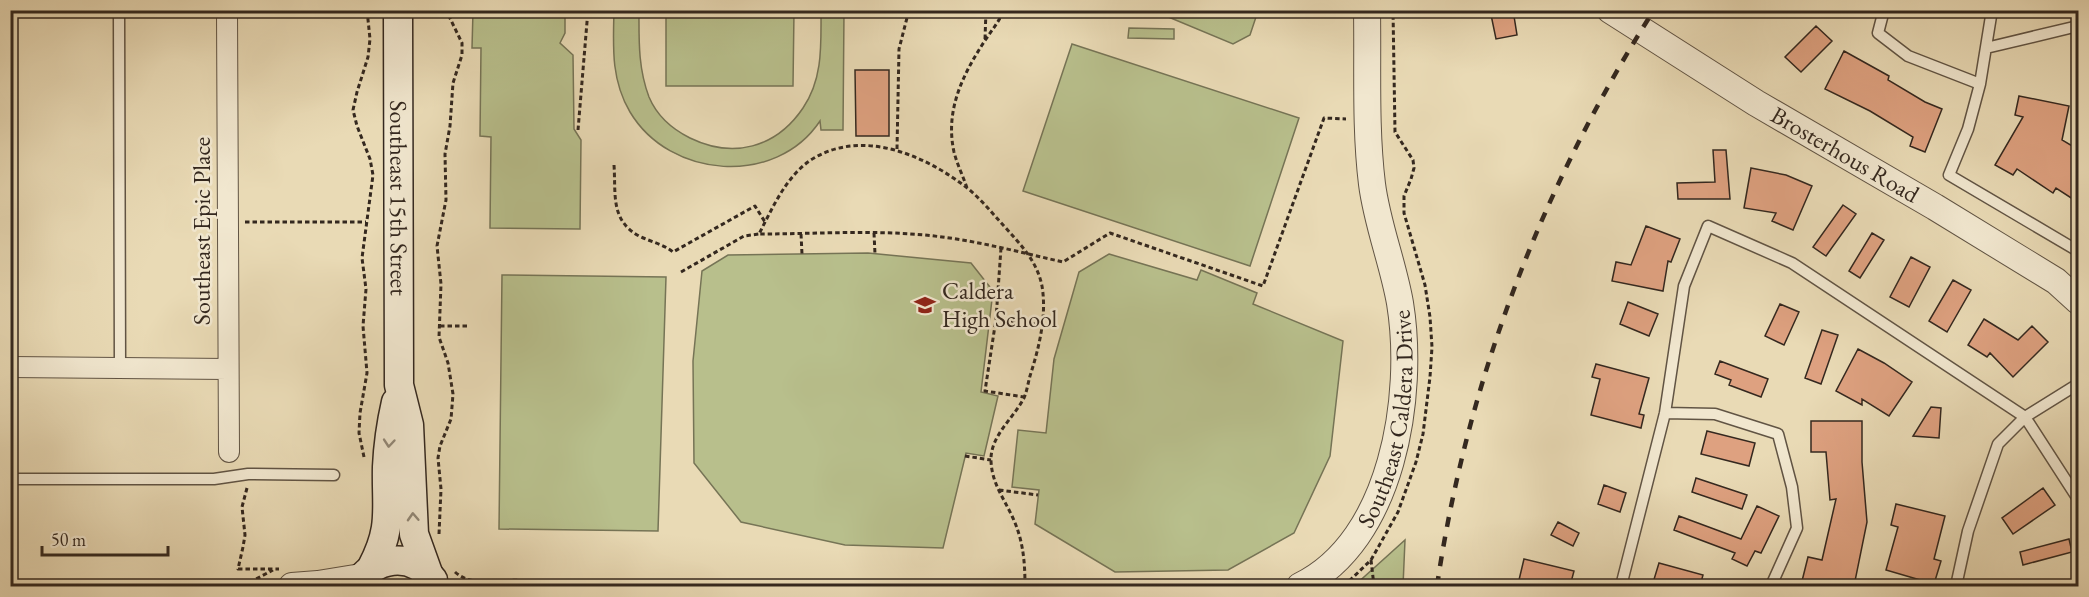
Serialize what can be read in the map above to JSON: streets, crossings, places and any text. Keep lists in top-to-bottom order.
{
  "streets": {
    "main road": ["Southeast 15th Street"],
    "street": ["Brosterhous Road", "Southeast Epic Place", "Southeast Caldera Drive"]
  },
  "places": {
    "school or university": ["Caldera High School"]
  },
  "scale_bar": "50 m"
}
